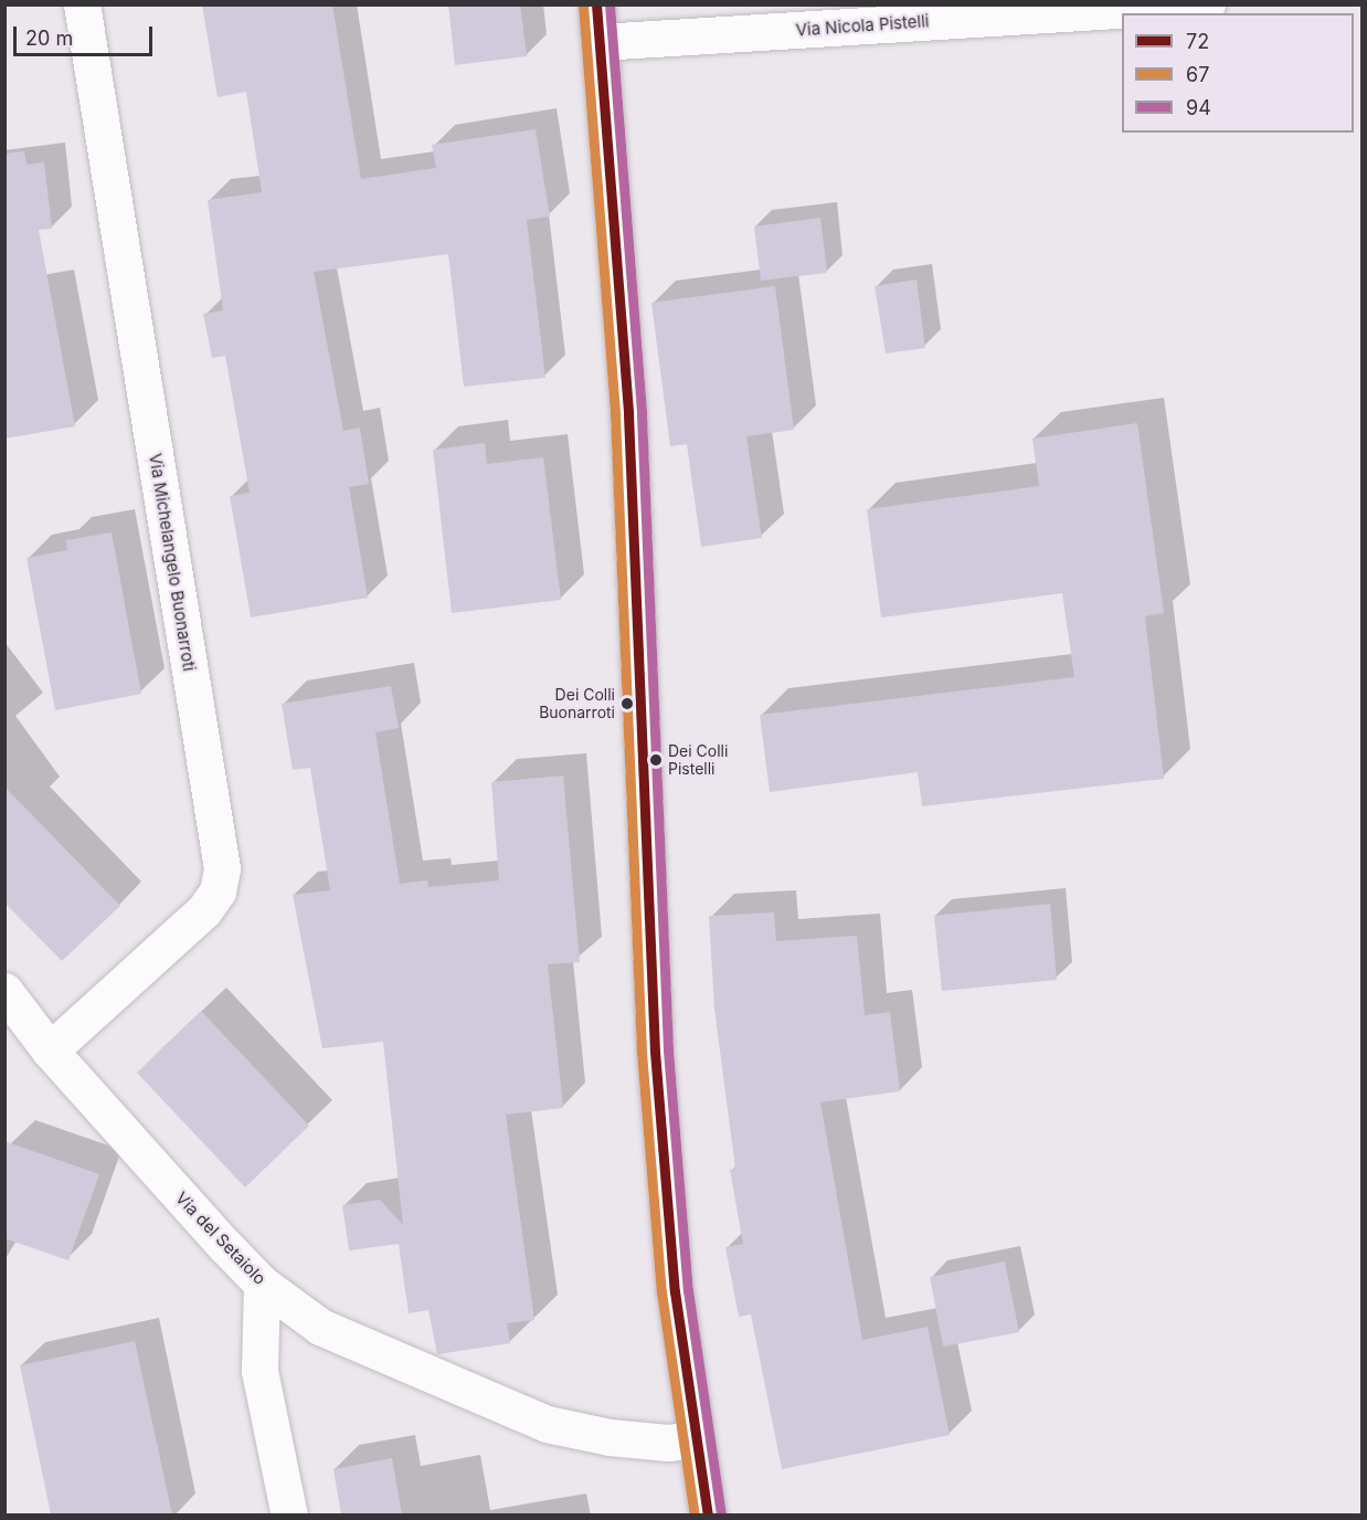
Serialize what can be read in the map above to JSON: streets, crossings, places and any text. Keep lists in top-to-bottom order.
{
  "streets": {
    "street": ["Via Nicola Pistelli", "Via Michelangelo Buonarroti", "Via del Setaiolo"]
  },
  "crossings": [
    ["Via Michelangelo Buonarroti", "Via del Setaiolo"]
  ],
  "places": ["Dei Colli Buonarroti", "Dei Colli Pistelli"],
  "lines": ["transit line 72", "transit line 94", "transit line 67"],
  "legend": ["72", "67", "94"],
  "scale_bar": "20 m"
}
